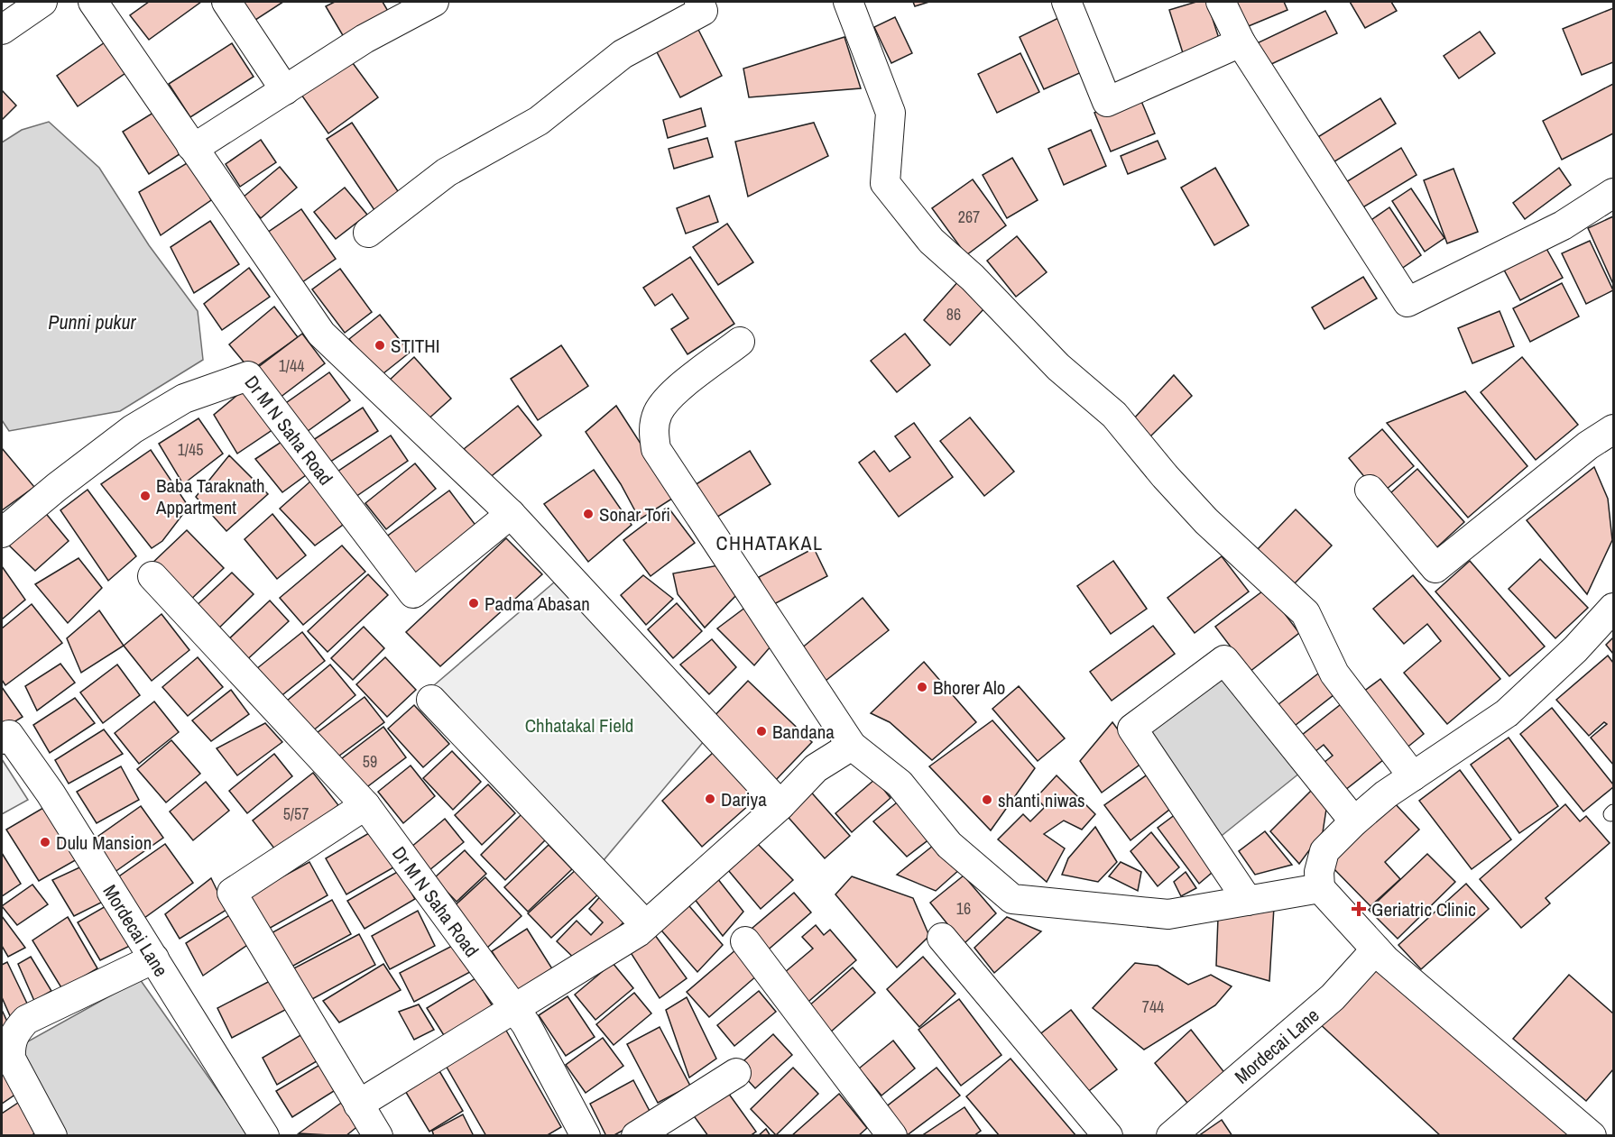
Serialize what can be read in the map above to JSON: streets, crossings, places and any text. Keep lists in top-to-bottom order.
{
  "streets": {
    "street": ["Dr M N Saha Road", "Mordecai Lane"]
  },
  "districts": ["CHHATAKAL"],
  "water": ["Punni pukur"],
  "parks": ["Chhatakal Field"],
  "places": {
    "other": [
      "STITHI",
      "Baba Taraknath Appartment",
      "Sonar Tori",
      "Padma Abasan",
      "Bhorer Alo",
      "Bandana",
      "Dariya",
      "shanti niwas",
      "Dulu Mansion"
    ],
    "health": ["Geriatric Clinic"]
  },
  "house_numbers": [
    "267",
    "86",
    "1/44",
    "1/45",
    "59",
    "5/57",
    "16",
    "744"
  ]
}
